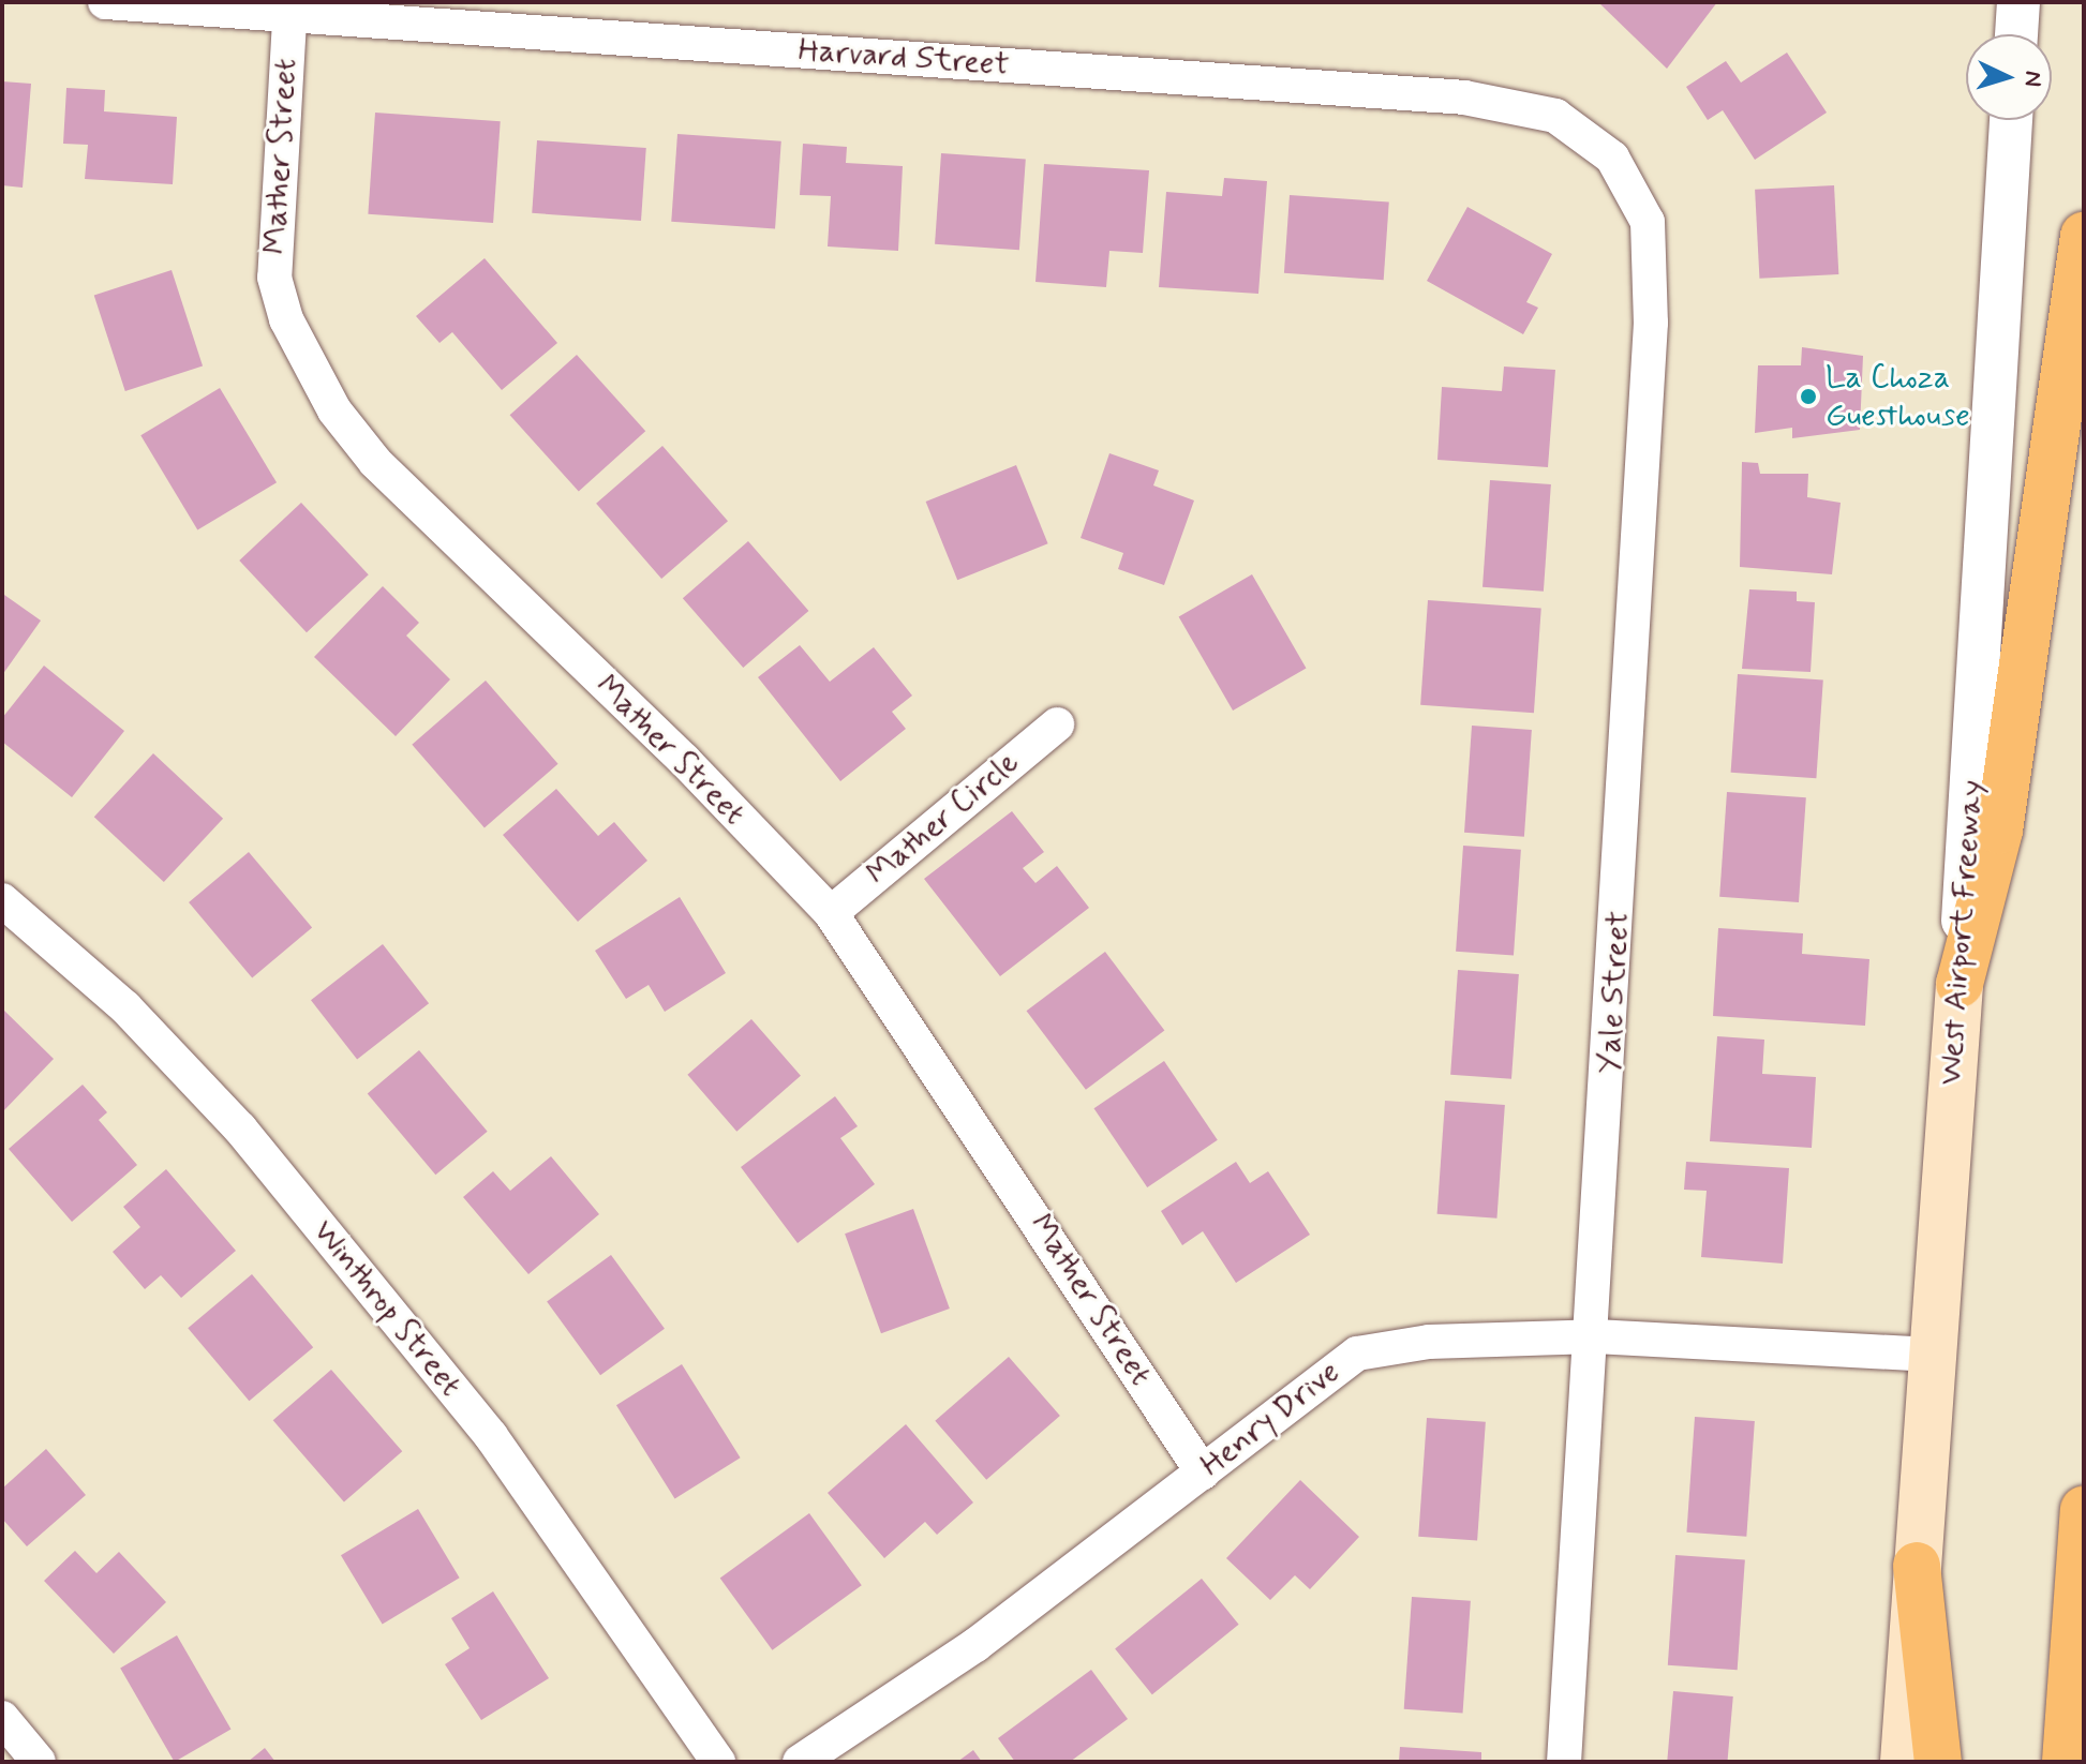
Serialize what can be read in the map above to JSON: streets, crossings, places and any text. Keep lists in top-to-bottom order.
{
  "streets": {
    "main road": ["West Airport Freeway"],
    "street": [
      "Harvard Street",
      "Mather Street",
      "Mather Circle",
      "Yale Street",
      "Winthrop Street",
      "Henry Drive"
    ]
  },
  "crossings": [
    ["Harvard Street", "Mather Street"],
    ["Harvard Street", "Yale Street"],
    ["Mather Street", "Mather Circle"],
    ["Mather Street", "Henry Drive"],
    ["West Airport Freeway", "Henry Drive"],
    ["Yale Street", "Henry Drive"]
  ],
  "places": ["La Choza Guesthouse"],
  "north": "right"
}
